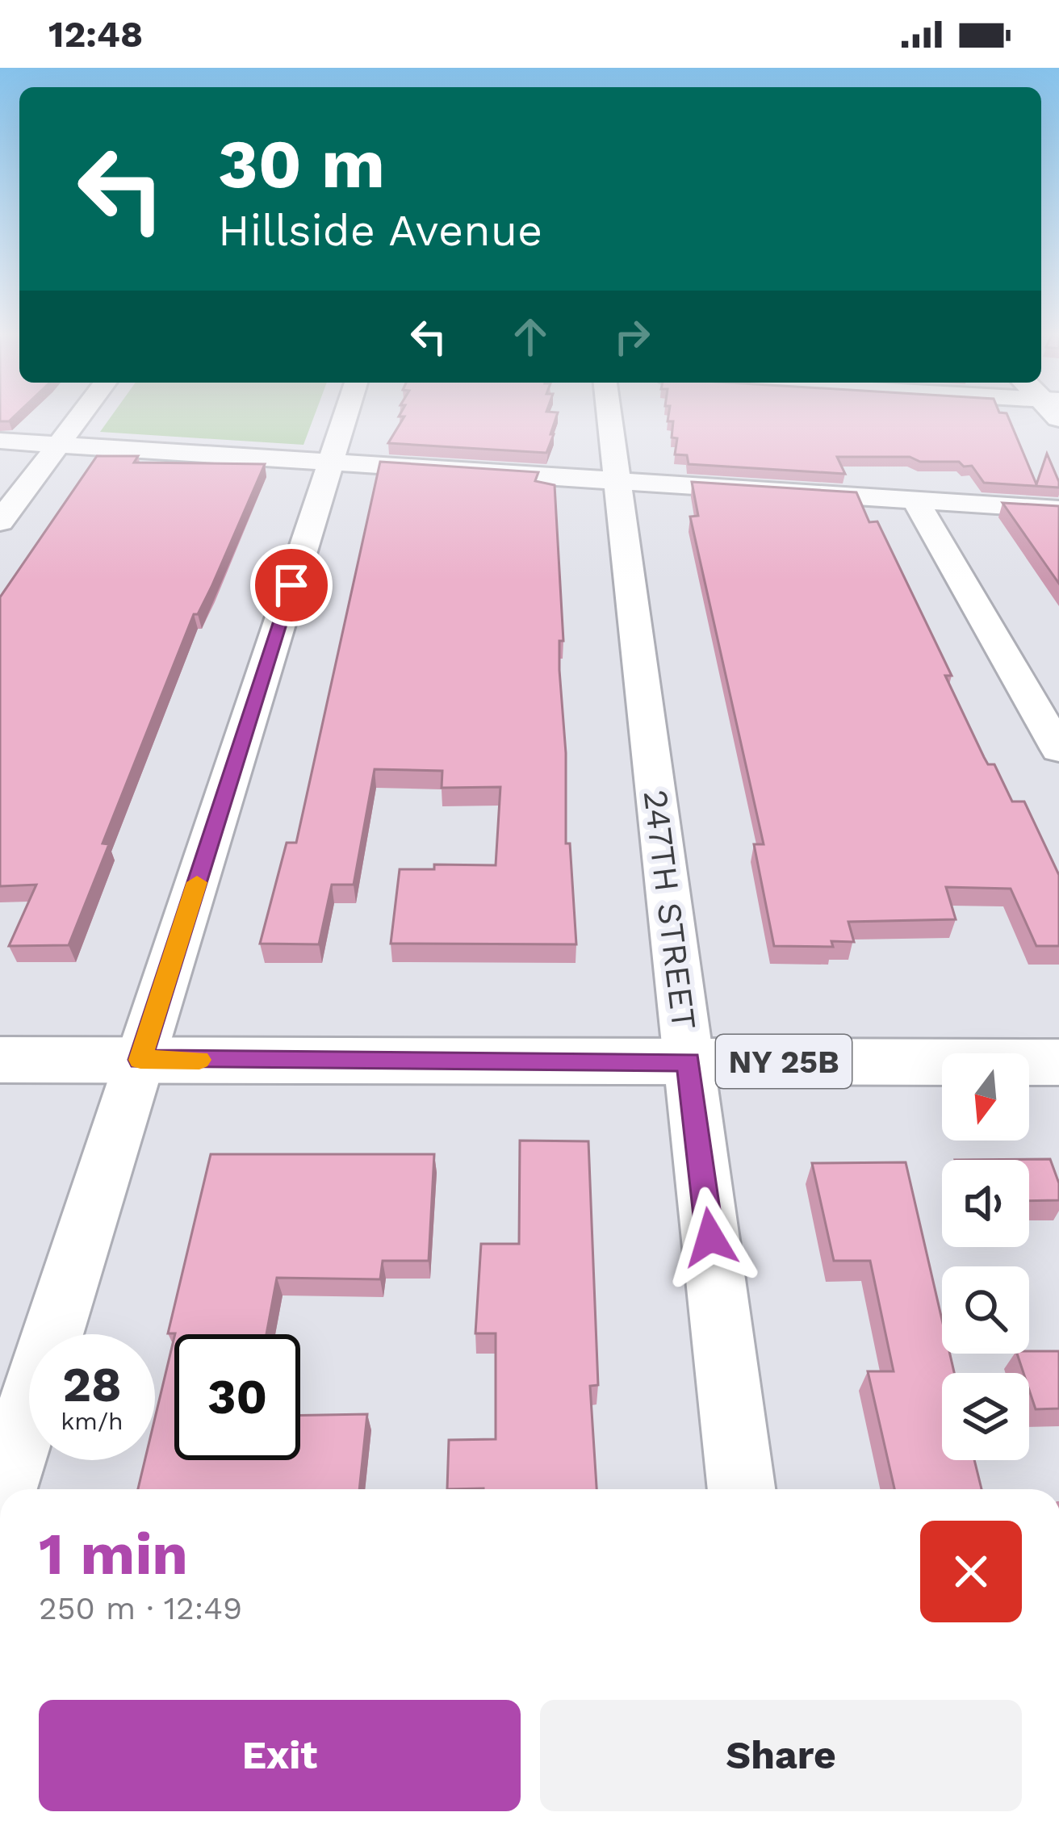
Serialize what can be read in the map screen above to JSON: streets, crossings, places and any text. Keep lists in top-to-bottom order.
{
  "streets": {
    "main road": ["NY 25B"],
    "street": ["247TH STREET"]
  },
  "crossings": [
    ["247TH STREET", "NY 25B"]
  ],
  "north": "bottom",
  "page": {
    "status": "12:48",
    "turn": ["30 m", "Hillside Avenue"],
    "speed": "28 km/h",
    "limit": "30",
    "heading": ["1 min", "250 m · 12:49"],
    "buttons": ["Exit", "Share"]
  }
}
